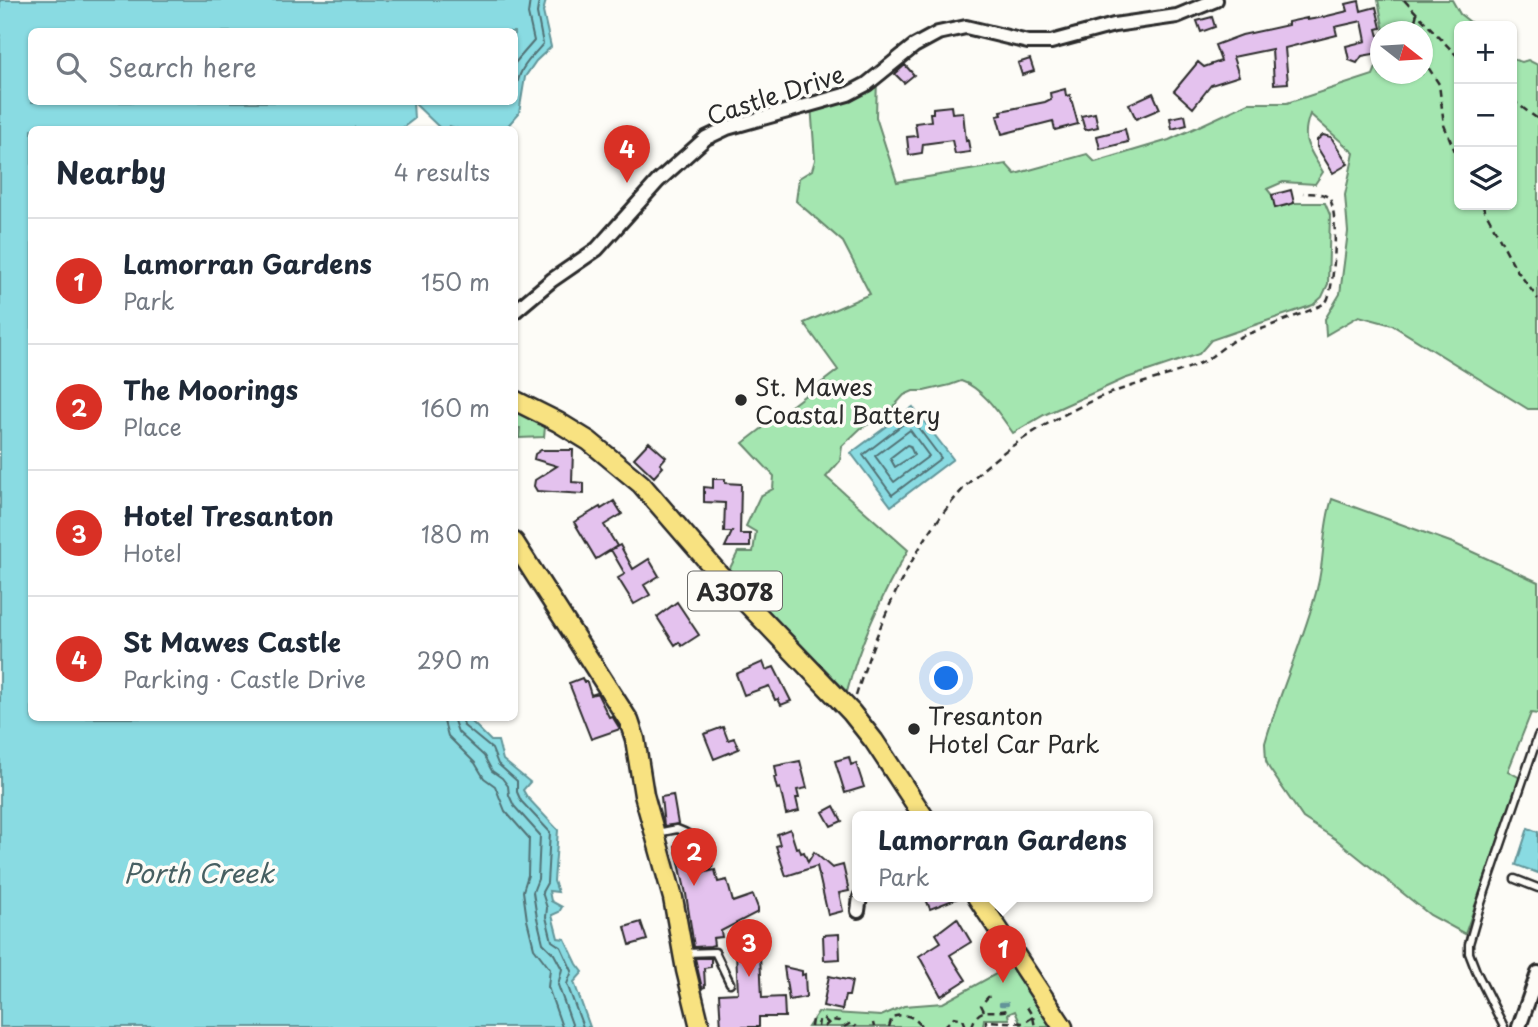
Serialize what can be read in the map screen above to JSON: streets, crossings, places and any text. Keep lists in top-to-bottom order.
{
  "streets": {
    "main road": ["A3078"],
    "street": ["Castle Drive"]
  },
  "water": ["Porth Creek"],
  "places": ["St. Mawes Coastal Battery", "Tresanton Hotel Car Park"],
  "north": "right",
  "page": {
    "map_buttons": ["+", "−"],
    "search": "Search here",
    "pins": [
      "4",
      "2",
      "3",
      "1"
    ],
    "heading": ["Nearby", "4 results"],
    "list": [
      {
        "mark": "1",
        "name": "Lamorran Gardens",
        "note": "Park",
        "value": "150 m"
      },
      {
        "mark": "2",
        "name": "The Moorings",
        "note": "Place",
        "value": "160 m"
      },
      {
        "mark": "3",
        "name": "Hotel Tresanton",
        "note": "Hotel",
        "value": "180 m"
      },
      {
        "mark": "4",
        "name": "St Mawes Castle",
        "note": "Parking · Castle Drive",
        "value": "290 m"
      }
    ],
    "popup": ["Lamorran Gardens", "Park"]
  }
}
